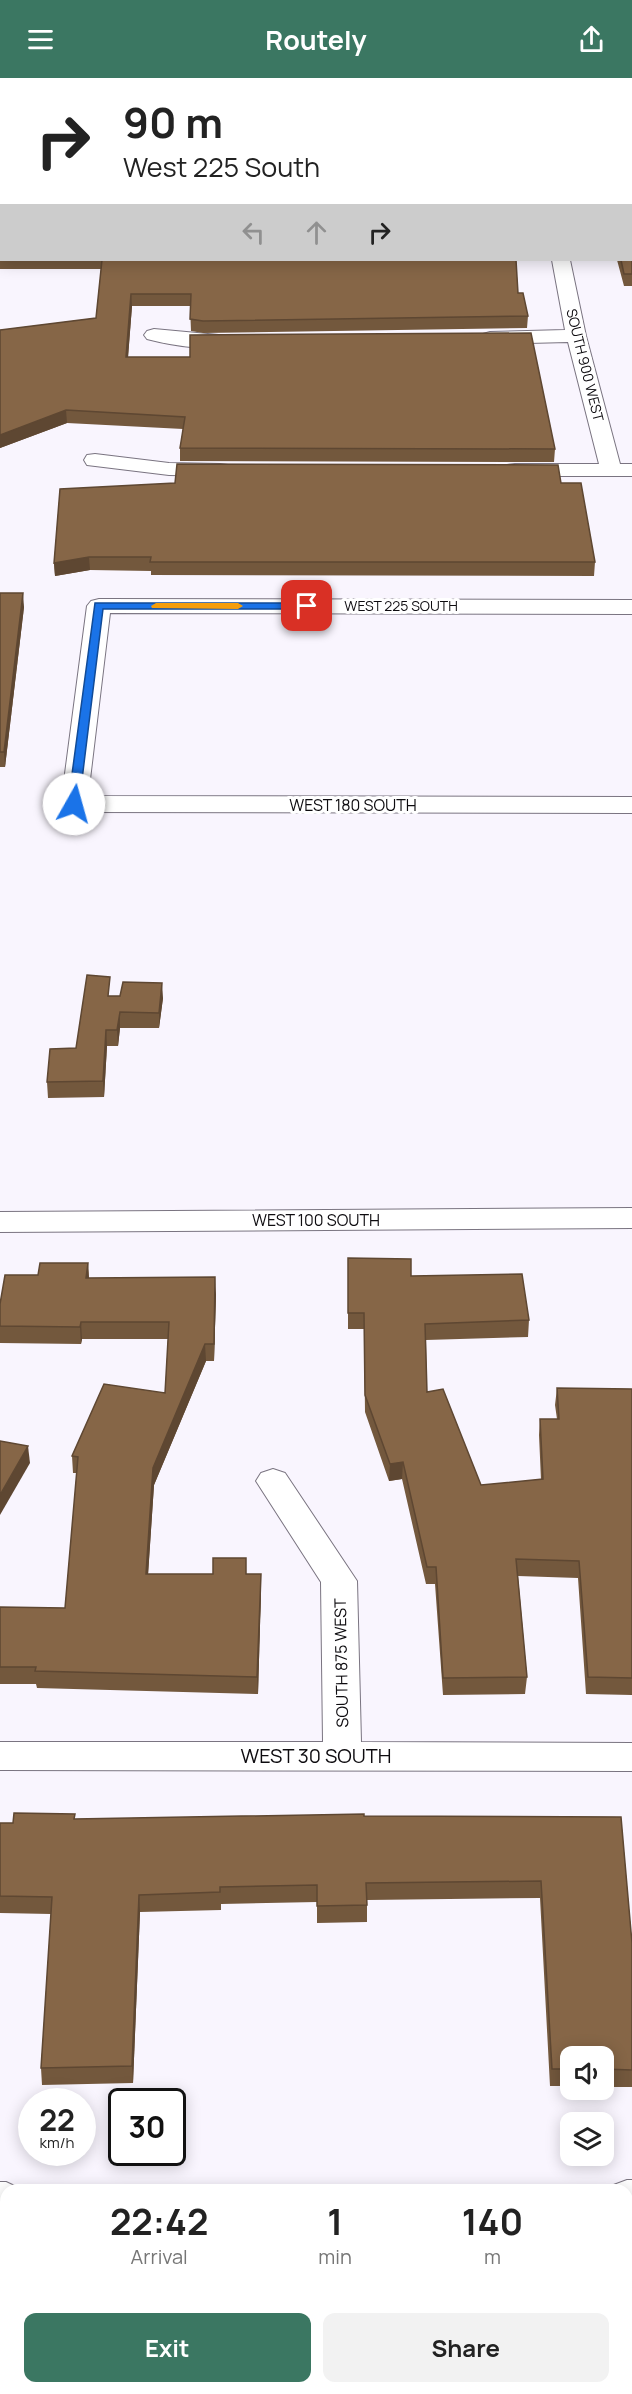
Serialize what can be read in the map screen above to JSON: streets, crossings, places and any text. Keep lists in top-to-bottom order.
{
  "streets": {
    "street": [
      "SOUTH 900 WEST",
      "WEST 225 SOUTH",
      "WEST 180 SOUTH",
      "WEST 100 SOUTH",
      "SOUTH 875 WEST",
      "WEST 30 SOUTH"
    ]
  },
  "crossings": [
    ["WEST 225 SOUTH", "WEST 180 SOUTH"],
    ["SOUTH 875 WEST", "WEST 30 SOUTH"]
  ],
  "page": {
    "header": "Routely",
    "turn": ["90 m", "West 225 South"],
    "speed": "22 km/h",
    "limit": "30",
    "eta": [
      "22:42",
      "Arrival",
      "1",
      "min",
      "140",
      "m"
    ],
    "buttons": ["Exit", "Share"]
  }
}
